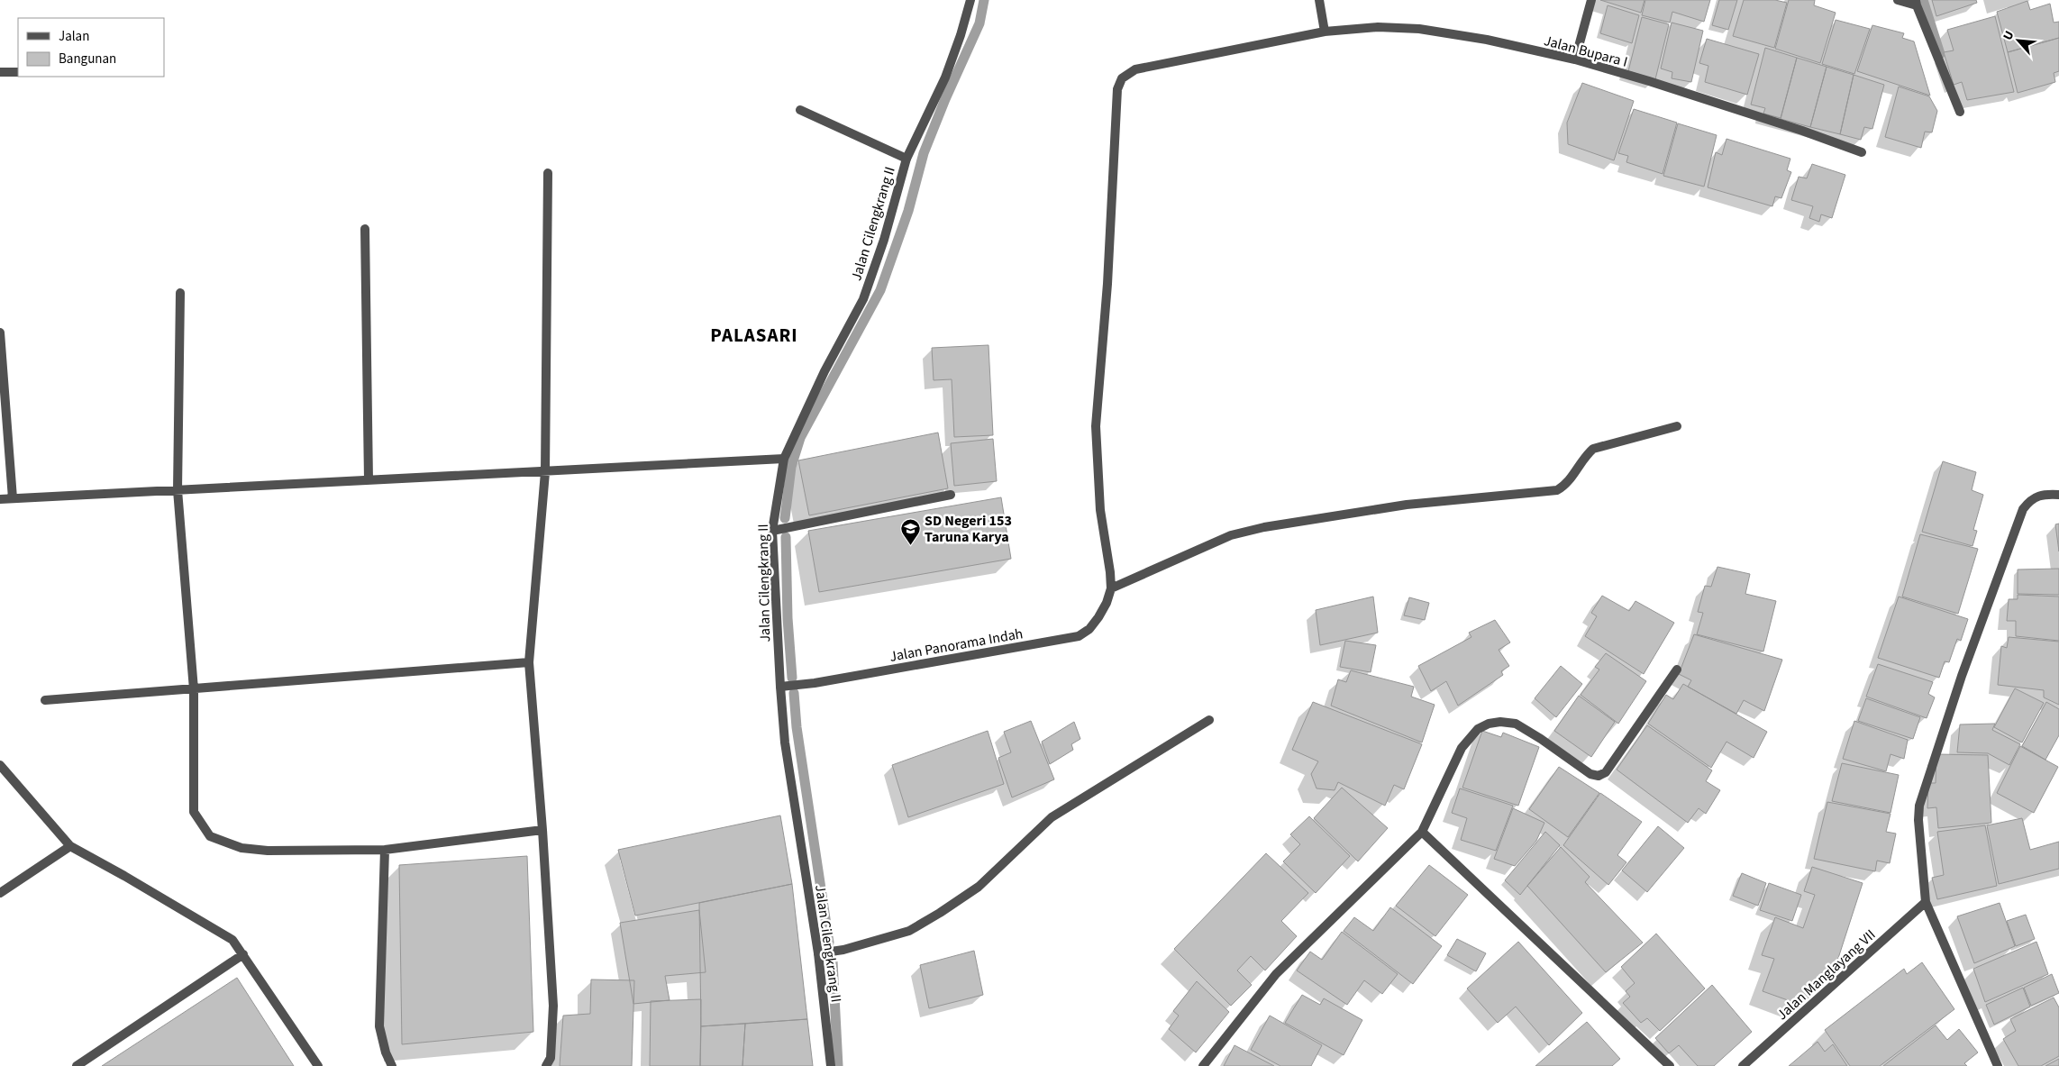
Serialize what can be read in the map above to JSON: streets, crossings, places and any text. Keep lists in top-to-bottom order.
{
  "streets": {
    "street": [
      "Jalan Bupara I",
      "Jalan Cilengkrang II",
      "Jalan Panorama Indah",
      "Jalan Manglayang VII"
    ]
  },
  "crossings": [
    ["Jalan Bupara I", "Jalan Panorama Indah"],
    ["Jalan Cilengkrang II", "Jalan Panorama Indah"]
  ],
  "districts": ["PALASARI"],
  "places": {
    "school or university": ["SD Negeri 153 Taruna Karya"]
  },
  "legend": ["Jalan", "Bangunan"],
  "north": "top left"
}
